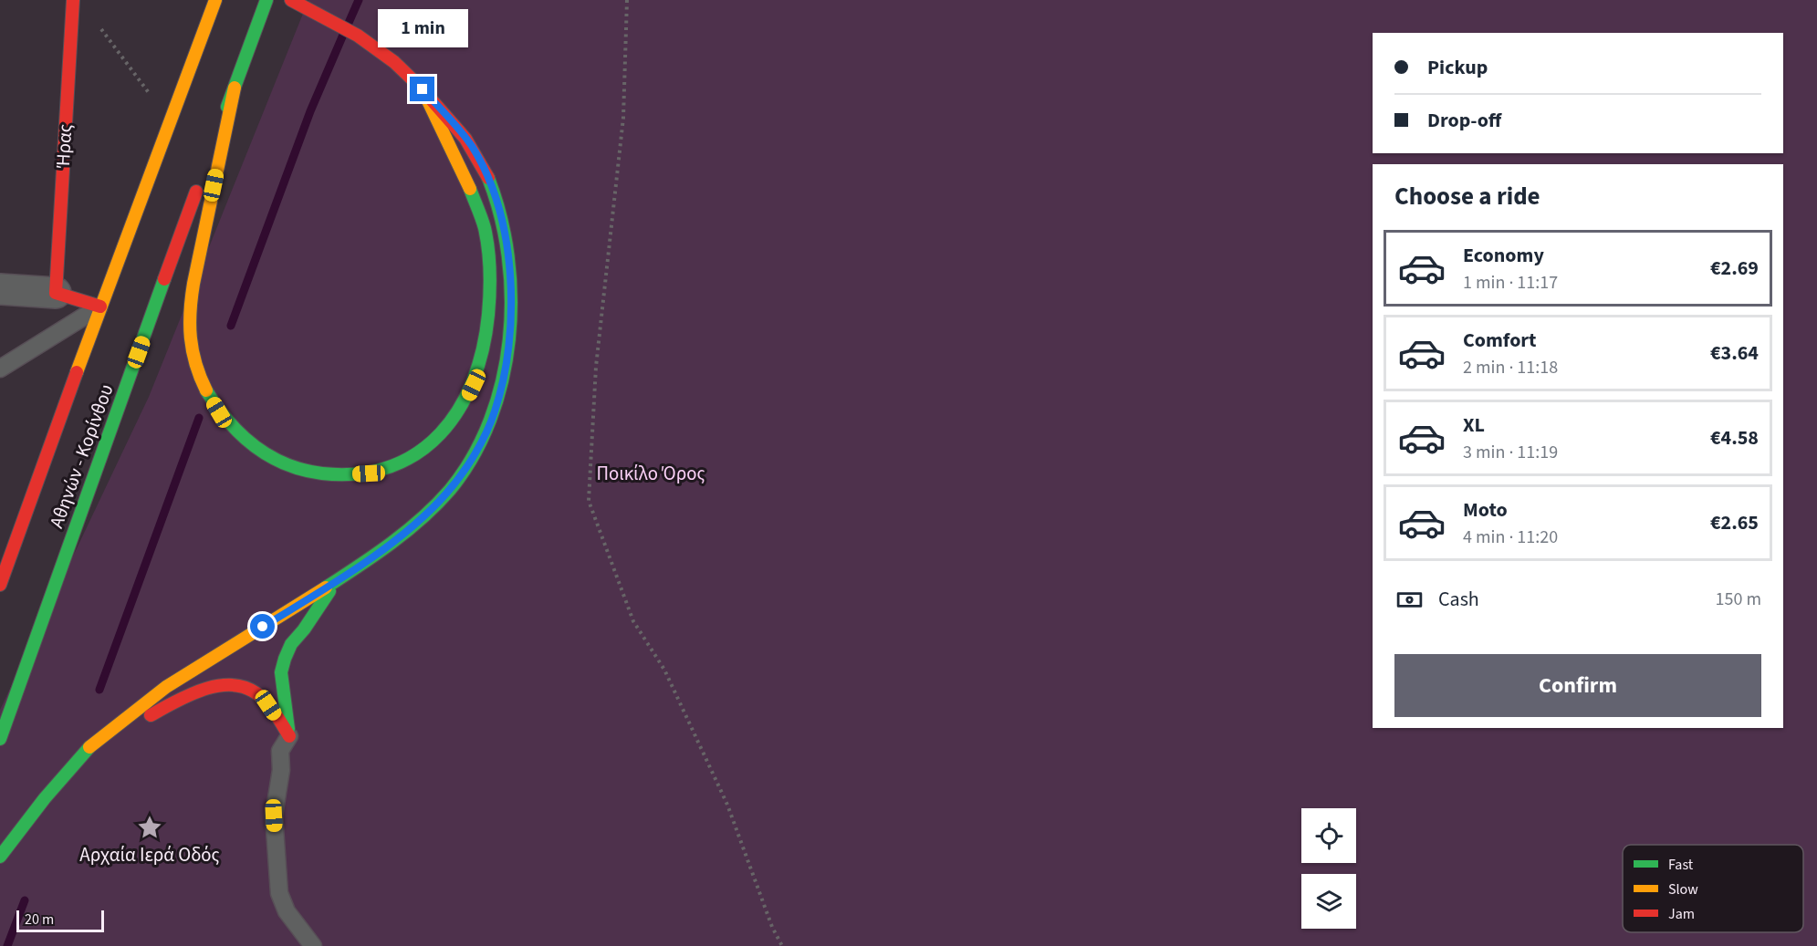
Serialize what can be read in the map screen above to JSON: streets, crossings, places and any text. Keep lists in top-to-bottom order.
{
  "streets": {
    "main road": ["Ήρας", "Αθηνών - Κορίνθου"]
  },
  "parks": ["Ποικίλο Όρος"],
  "places": {
    "place": ["Αρχαία Ιερά Οδός"]
  },
  "legend": ["Fast", "Slow", "Jam"],
  "scale_bar": "20 m",
  "page": {
    "bubble": "1 min",
    "banner": ["Pickup", "Drop-off"],
    "heading": "Choose a ride",
    "list": [
      {
        "name": "Economy",
        "note": "1 min · 11:17",
        "value": "€2.69"
      },
      {
        "name": "Comfort",
        "note": "2 min · 11:18",
        "value": "€3.64"
      },
      {
        "name": "XL",
        "note": "3 min · 11:19",
        "value": "€4.58"
      },
      {
        "name": "Moto",
        "note": "4 min · 11:20",
        "value": "€2.65"
      }
    ],
    "pay": ["Cash", "150 m"],
    "buttons": "Confirm",
    "scale": "20 m"
  }
}
